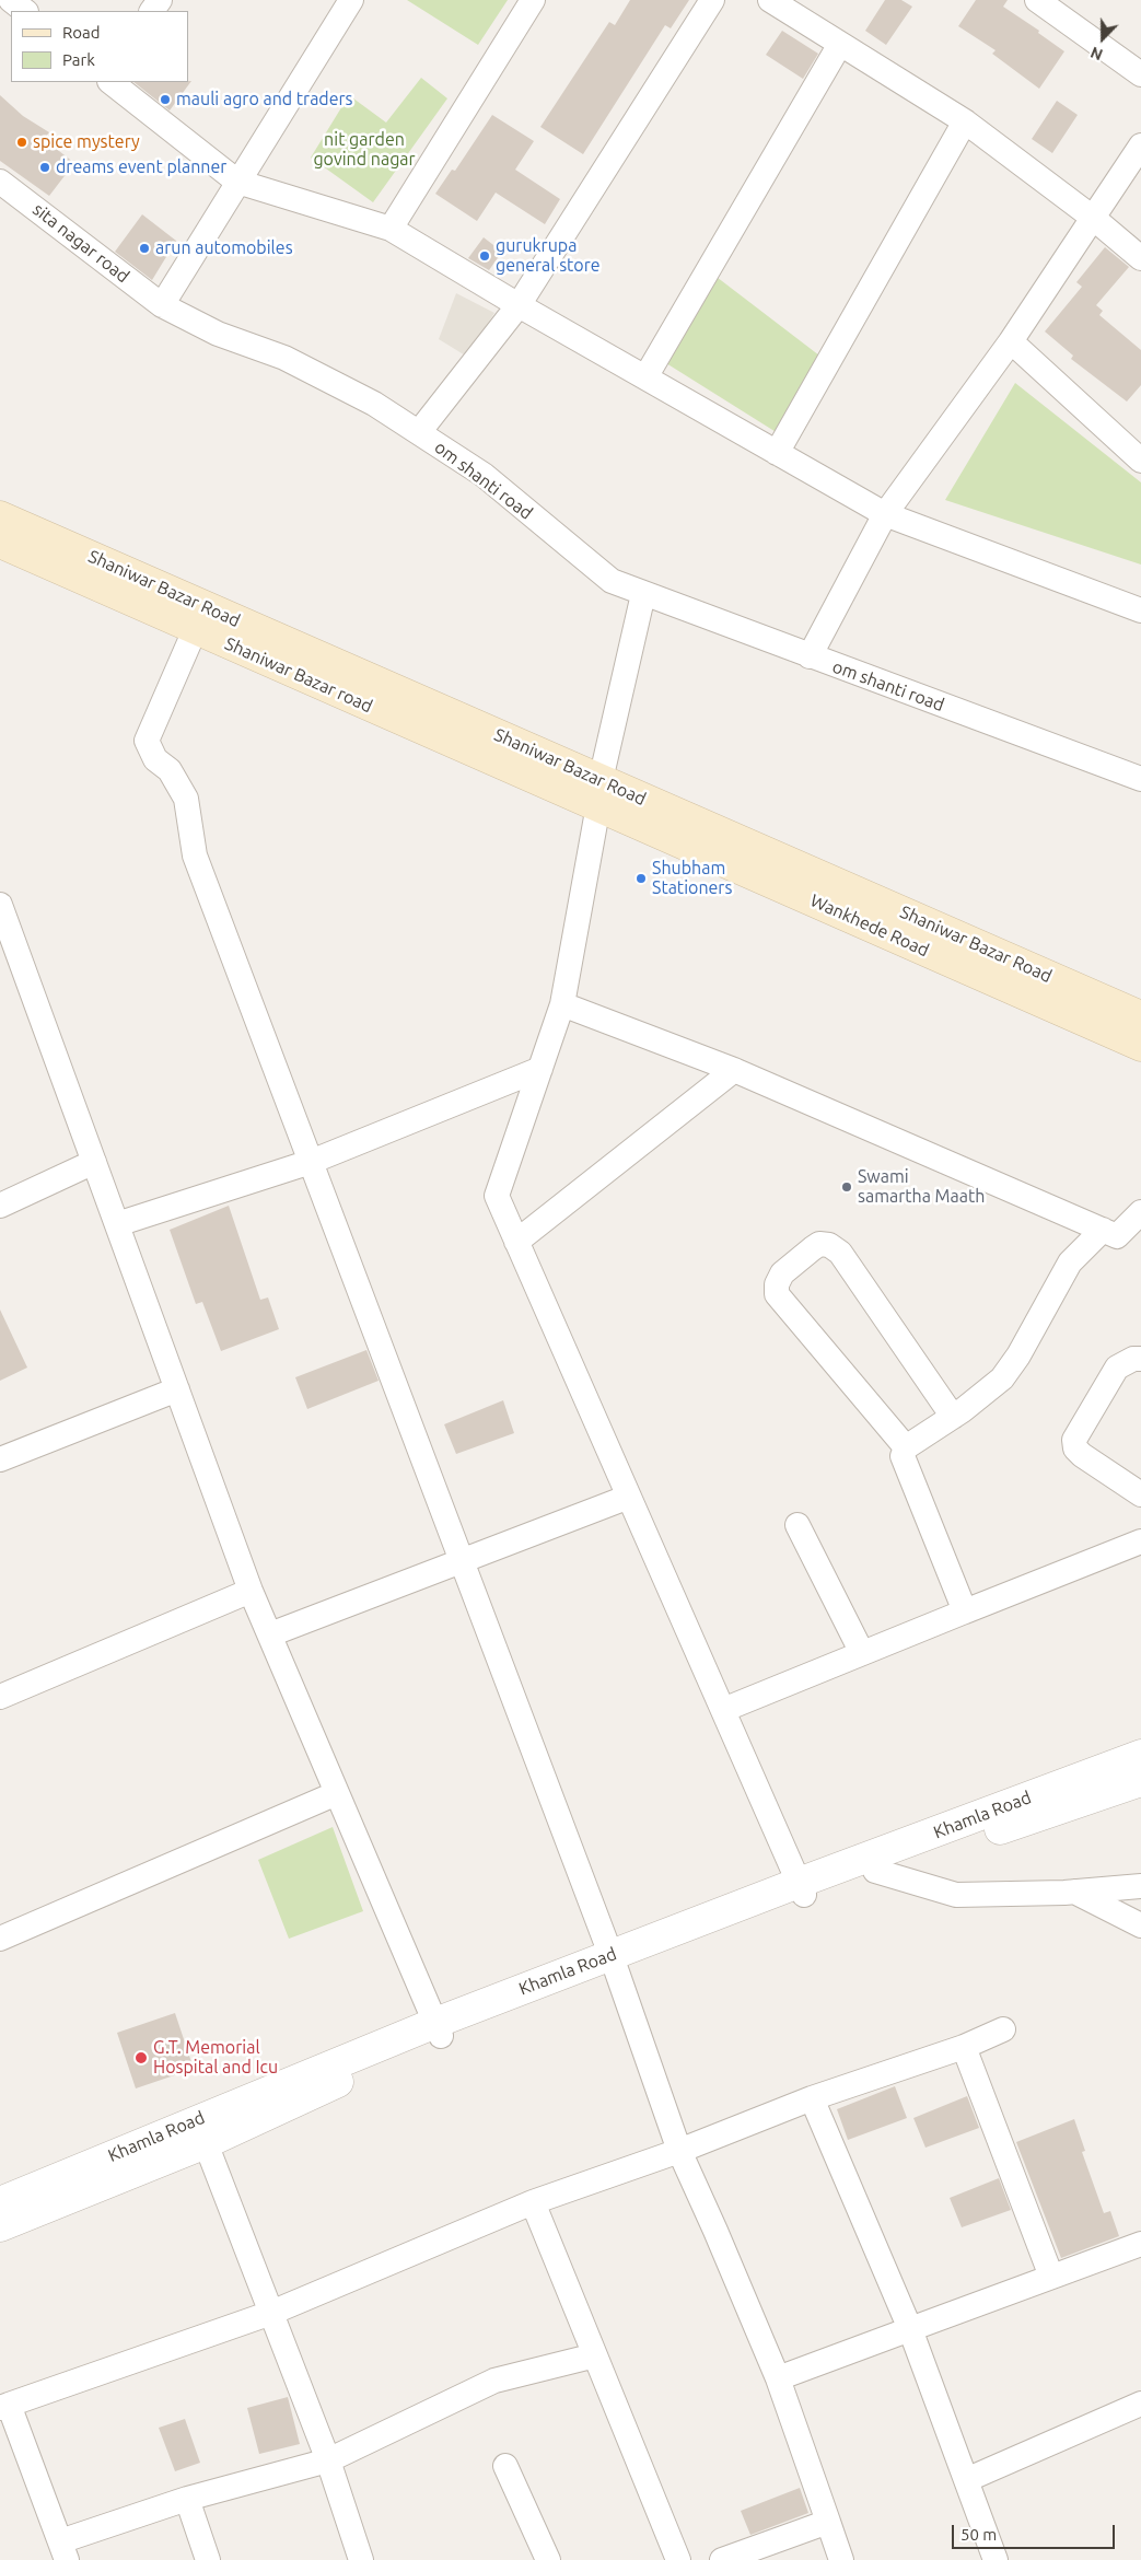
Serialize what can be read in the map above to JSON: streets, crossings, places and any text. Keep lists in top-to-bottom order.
{
  "streets": {
    "main road": ["Shaniwar Bazar Road", "Shaniwar Bazar road", "Wankhede Road"],
    "street": ["sita nagar road", "om shanti road", "Khamla Road"]
  },
  "crossings": [
    ["sita nagar road", "om shanti road"],
    ["Shaniwar Bazar Road", "Shaniwar Bazar road"],
    ["Shaniwar Bazar Road", "Wankhede Road"],
    ["Shaniwar Bazar road", "Wankhede Road"]
  ],
  "parks": ["nit garden govind nagar"],
  "places": [
    "mauli agro and traders",
    "spice mystery",
    "dreams event planner",
    "arun automobiles",
    "gurukrupa general store",
    "Shubham Stationers",
    "Swami samartha Maath",
    "G.T. Memorial Hospital and Icu"
  ],
  "legend": ["Road", "Park"],
  "scale_bar": "50 m",
  "north": "bottom"
}
